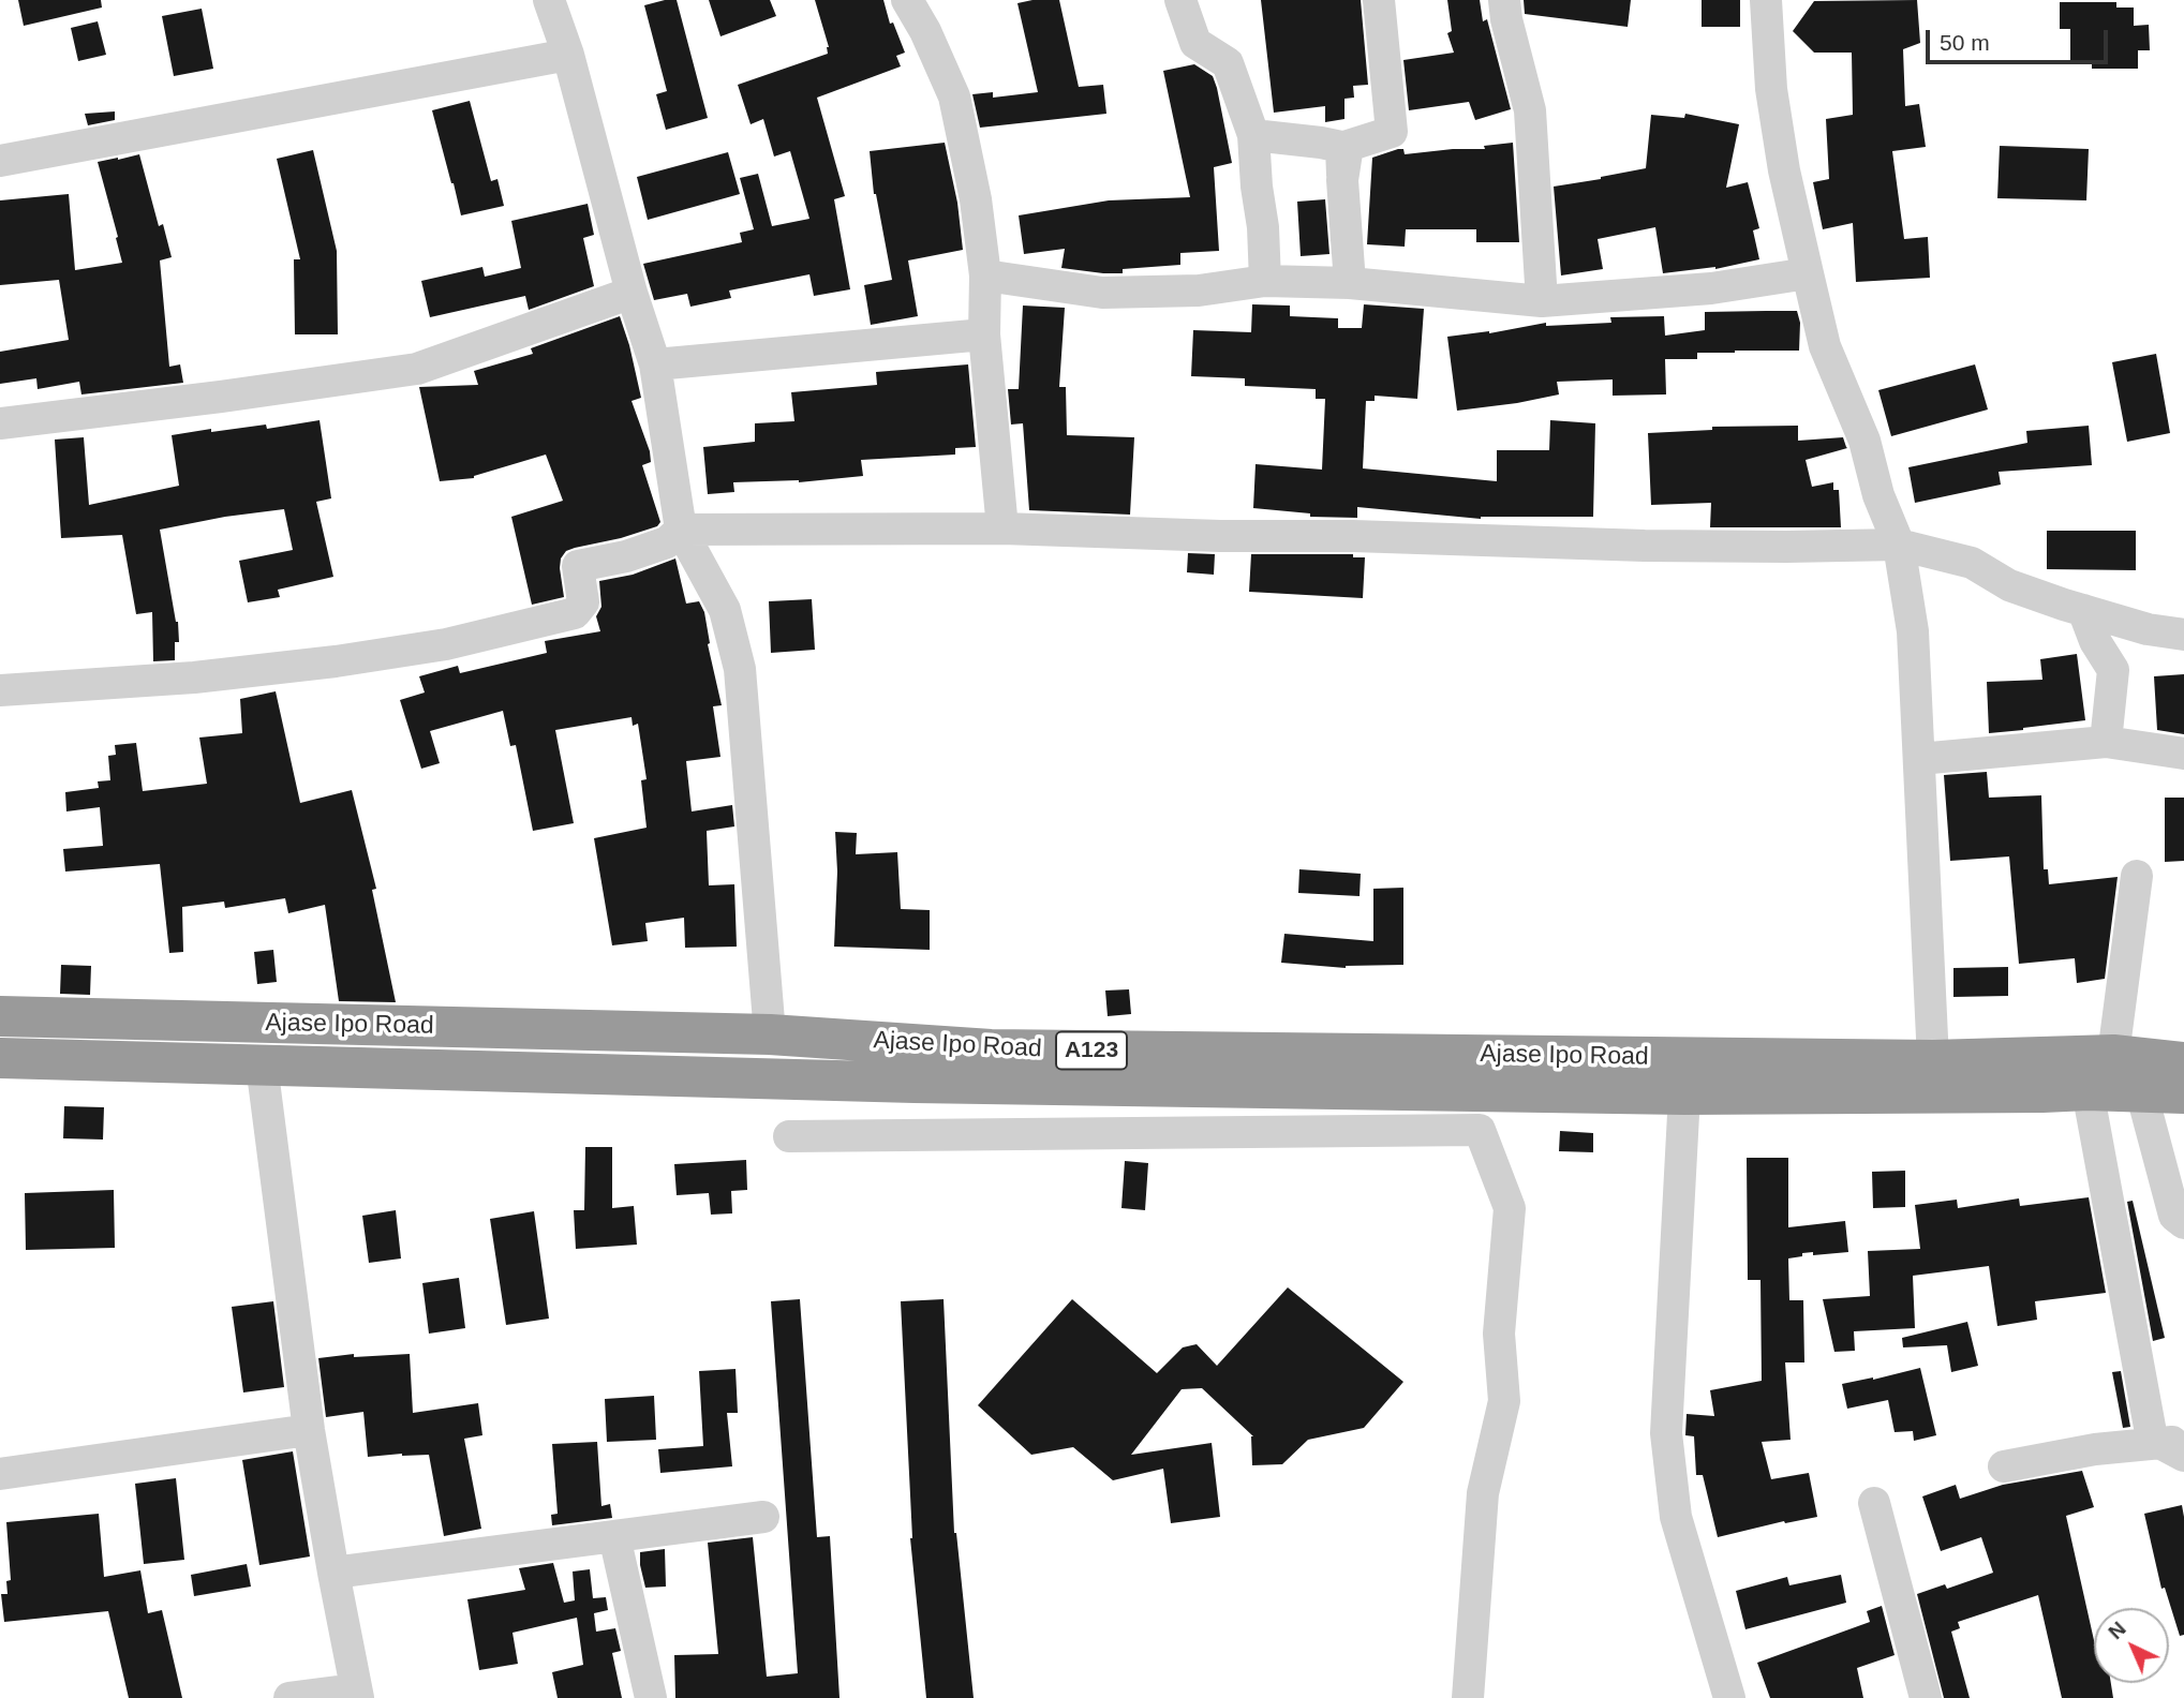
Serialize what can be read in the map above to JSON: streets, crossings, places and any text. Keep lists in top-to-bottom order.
{
  "streets": {
    "highway": ["Ajase Ipo Road", "A123"]
  },
  "scale_bar": "50 m",
  "north": "top left"
}
